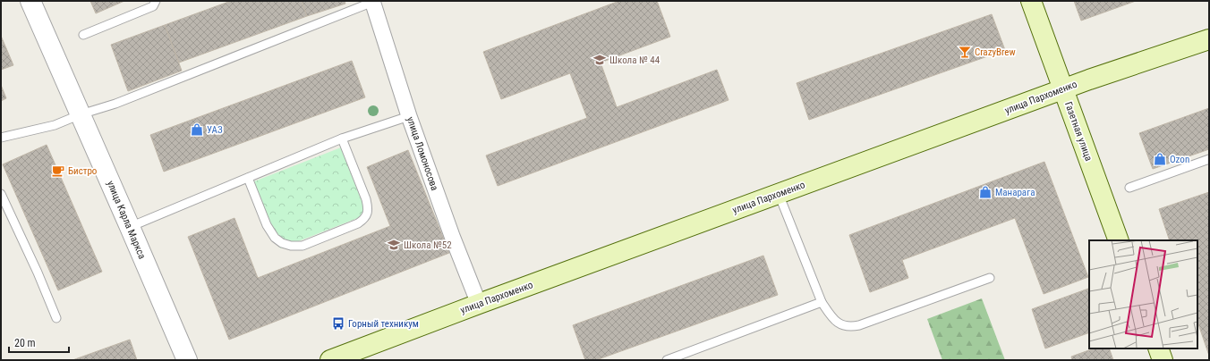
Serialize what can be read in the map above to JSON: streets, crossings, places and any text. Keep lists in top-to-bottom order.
{
  "streets": {
    "main road": ["улица Пархоменко", "Газетная улица"],
    "street": ["улица Ломоносова", "улица Карла Маркса"]
  },
  "crossings": [
    ["улица Пархоменко", "Газетная улица"],
    ["улица Пархоменко", "улица Ломоносова"]
  ],
  "places": {
    "bar": ["CrazyBrew"],
    "school or university": ["Школа № 44", "Школа №52"],
    "shop": ["УАЗ", "Ozon", "Манарага"],
    "cafe": ["Бистро"],
    "bus stop": ["Горный техникум"]
  },
  "scale_bar": "20 m"
}
